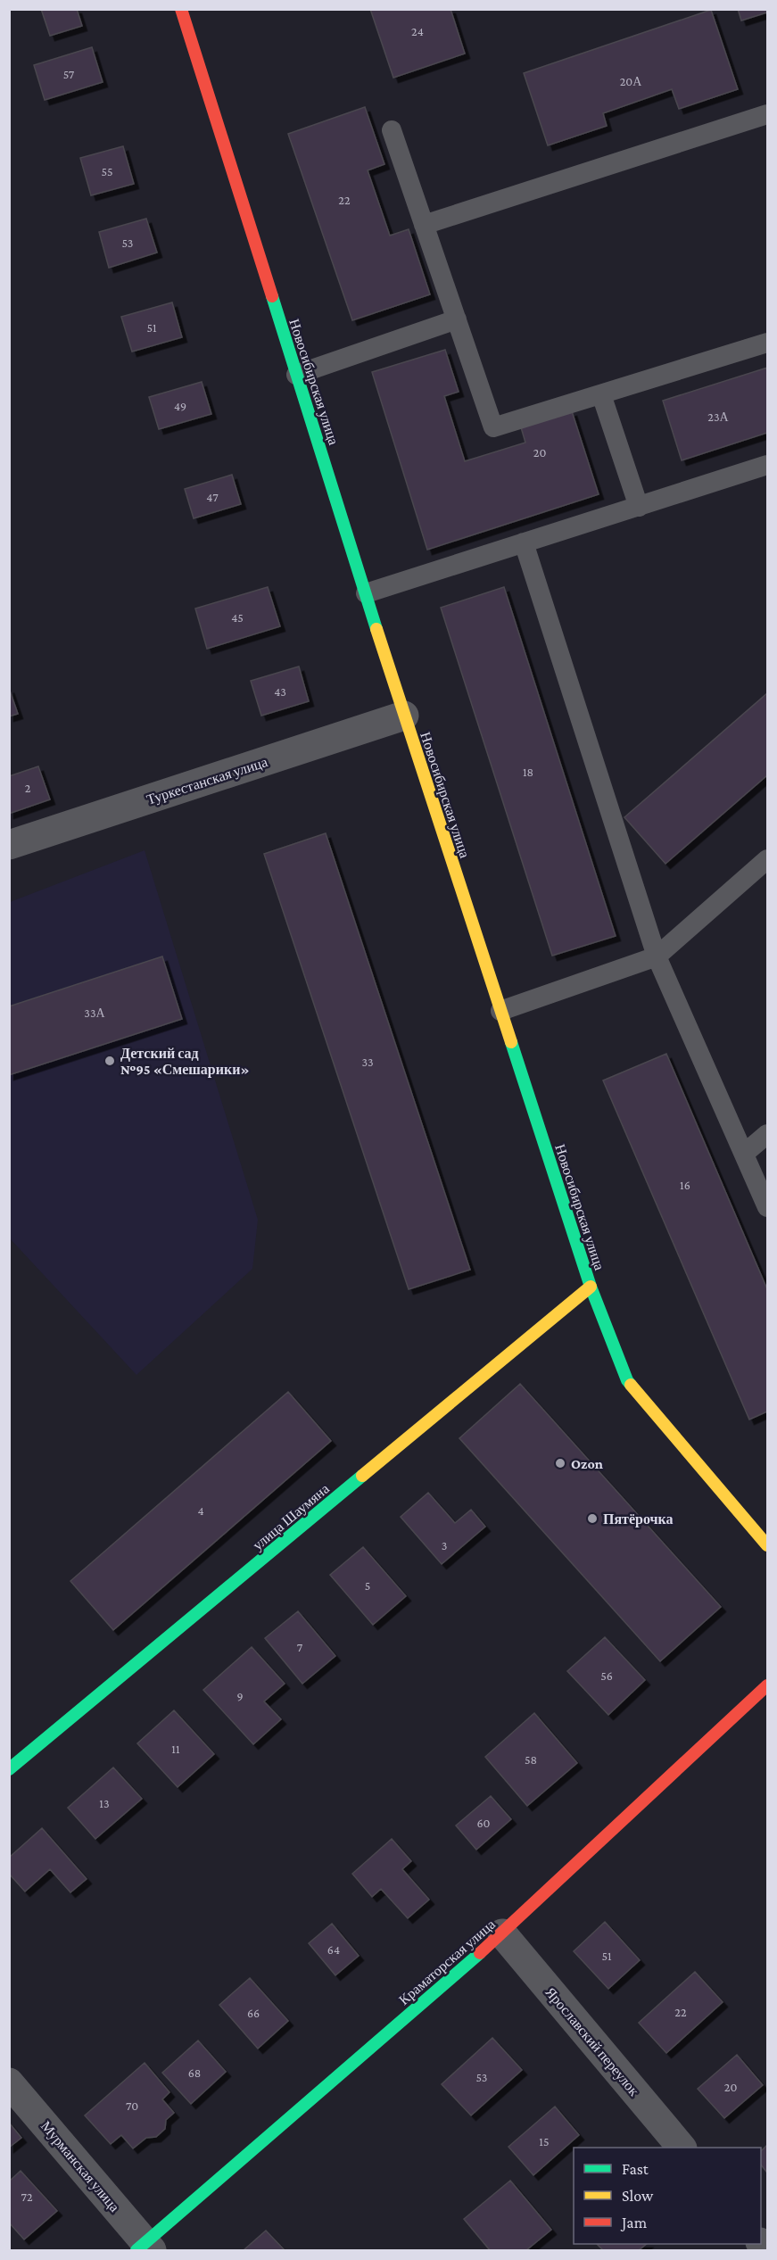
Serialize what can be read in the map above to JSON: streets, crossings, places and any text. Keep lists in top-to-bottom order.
{
  "streets": {
    "main road": ["Новосибирская улица", "улица Шаумяна", "Краматорская улица"],
    "street": ["Туркестанская улица", "Ярославский переулок", "Мурманская улица"]
  },
  "crossings": [
    ["Новосибирская улица", "Туркестанская улица"],
    ["Новосибирская улица", "улица Шаумяна"],
    ["Краматорская улица", "Ярославский переулок"],
    ["Краматорская улица", "Мурманская улица"]
  ],
  "places": ["Детский сад №95 «Смешарики»", "Ozon", "Пятёрочка"],
  "house_numbers": [
    "24",
    "57",
    "20А",
    "55",
    "22",
    "53",
    "51",
    "49",
    "23А",
    "20",
    "47",
    "45",
    "43",
    "18",
    "2",
    "33А",
    "33",
    "16",
    "4",
    "3",
    "5",
    "7",
    "56",
    "9",
    "11",
    "58",
    "13",
    "60",
    "64",
    "51",
    "22",
    "66",
    "68",
    "53",
    "20",
    "70",
    "15",
    "72"
  ],
  "legend": ["Fast", "Slow", "Jam"]
}
